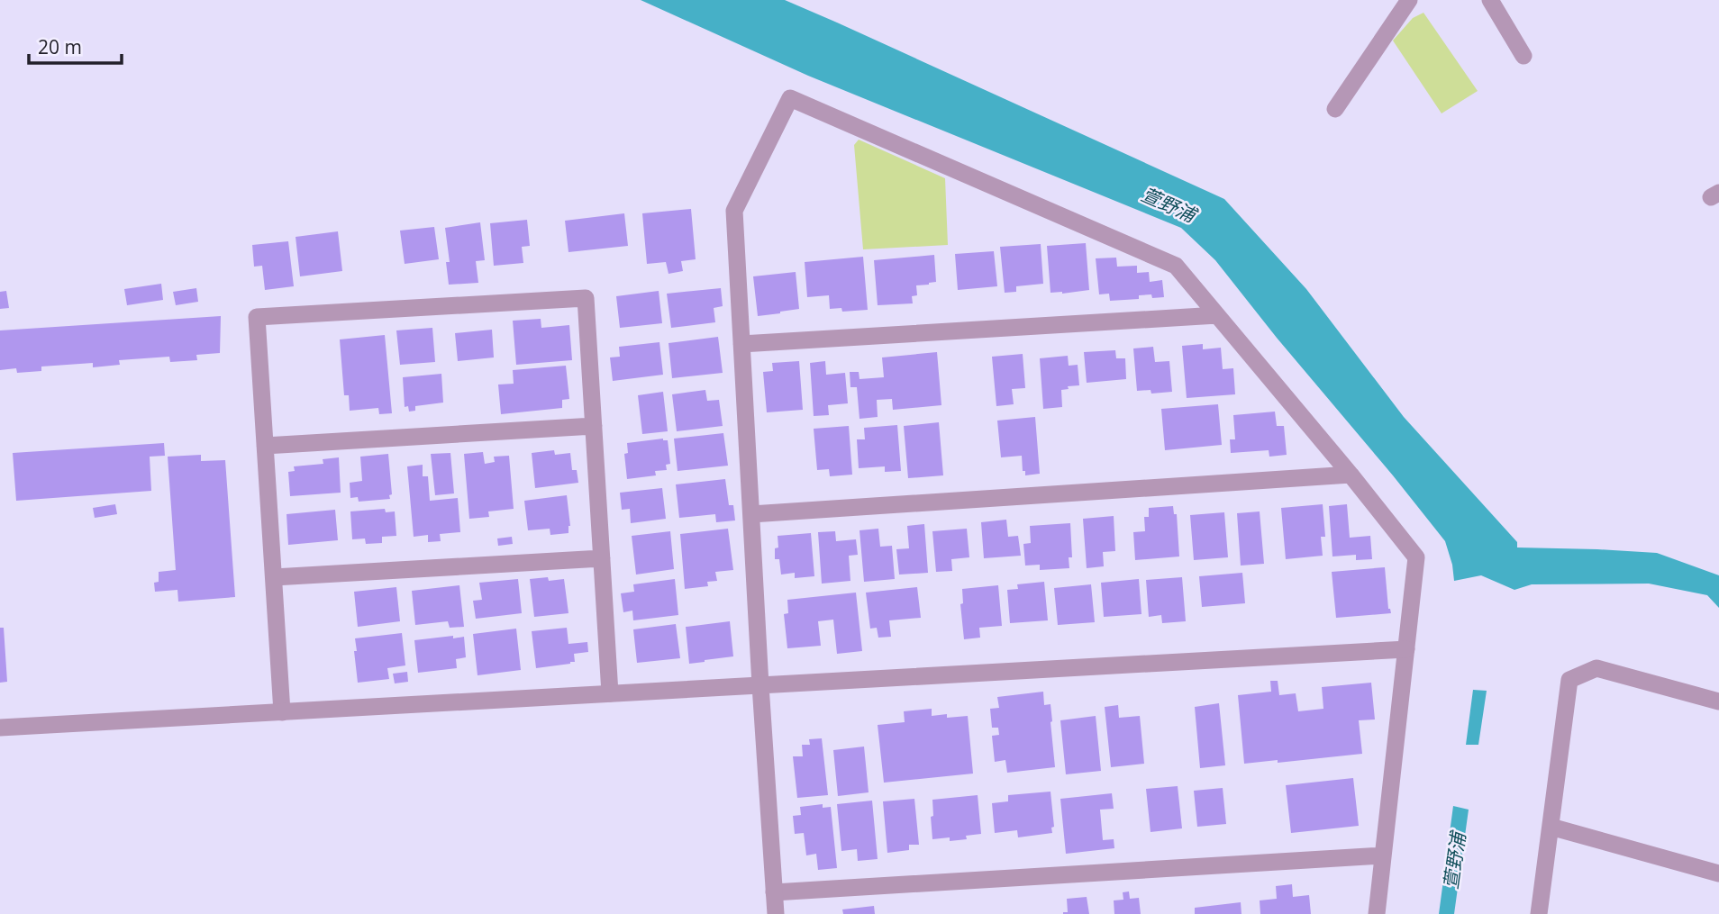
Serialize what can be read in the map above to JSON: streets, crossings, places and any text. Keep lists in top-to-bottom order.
{
  "water": ["萱野浦"],
  "scale_bar": "20 m"
}
